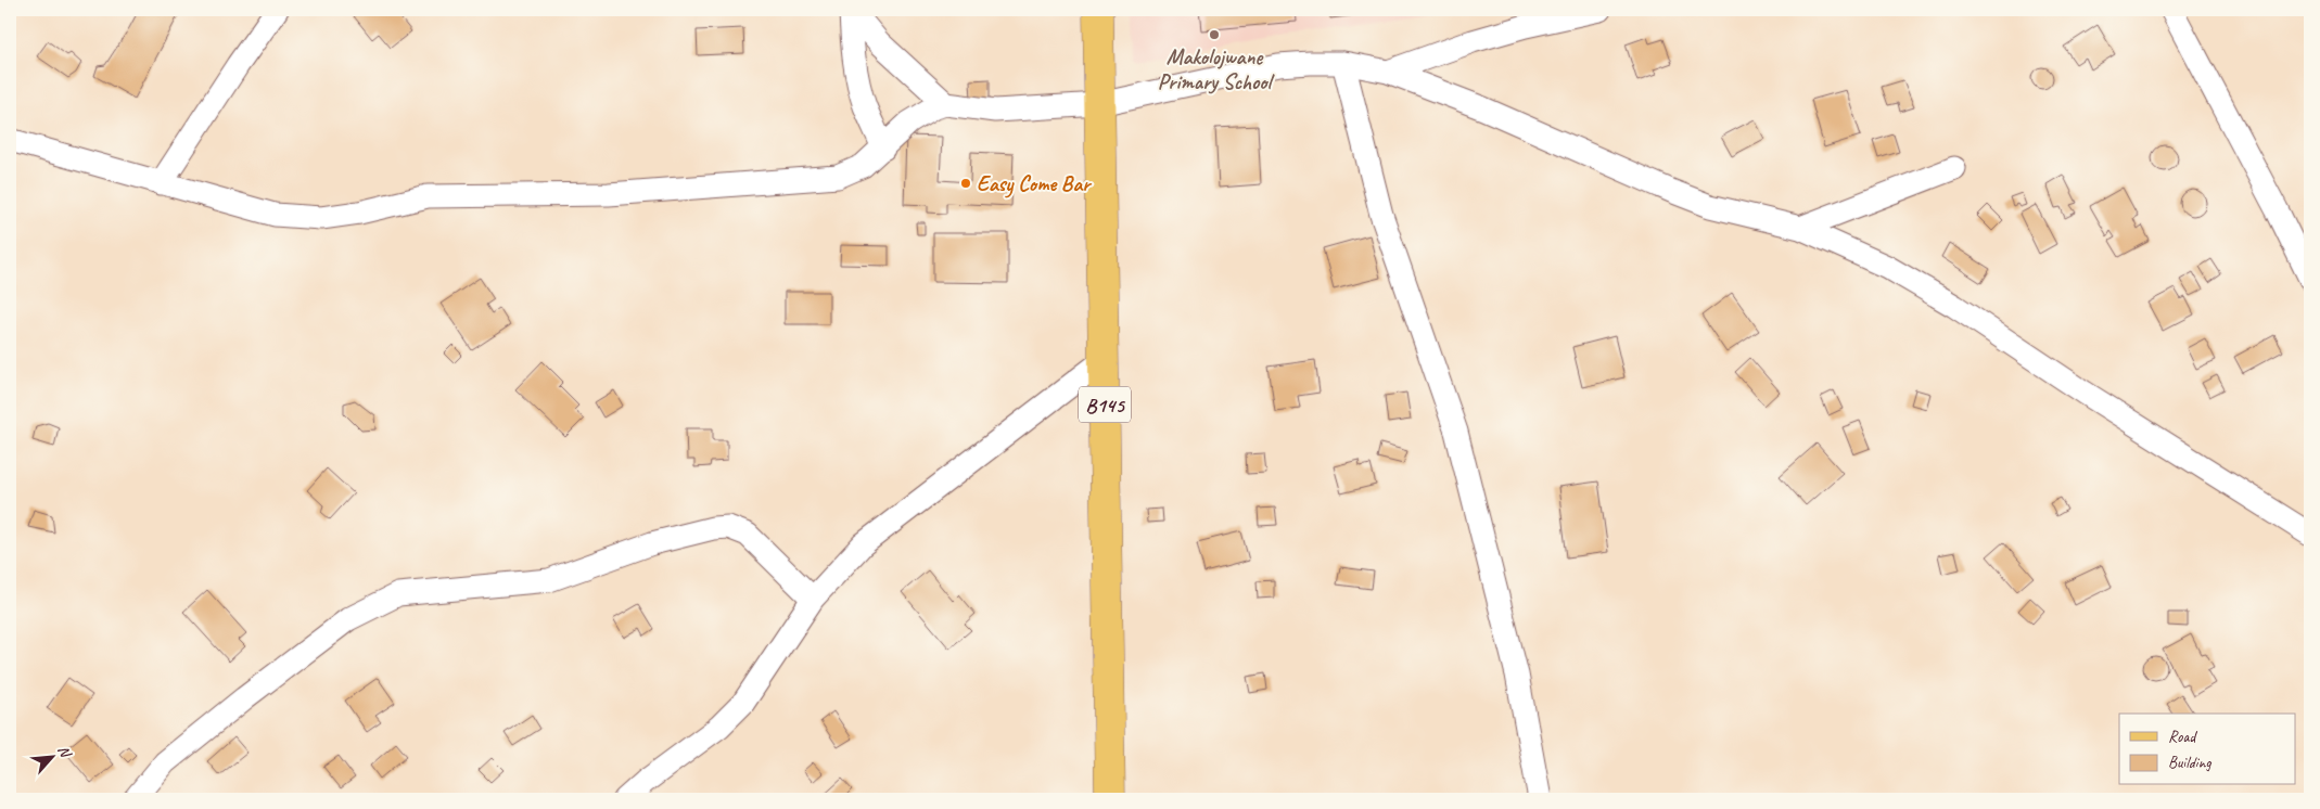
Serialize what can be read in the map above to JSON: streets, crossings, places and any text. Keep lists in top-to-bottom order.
{
  "streets": {
    "main road": ["B145"]
  },
  "places": ["Makolojwane Primary School", "Easy Come Bar"],
  "legend": ["Road", "Building"],
  "north": "top right"
}
